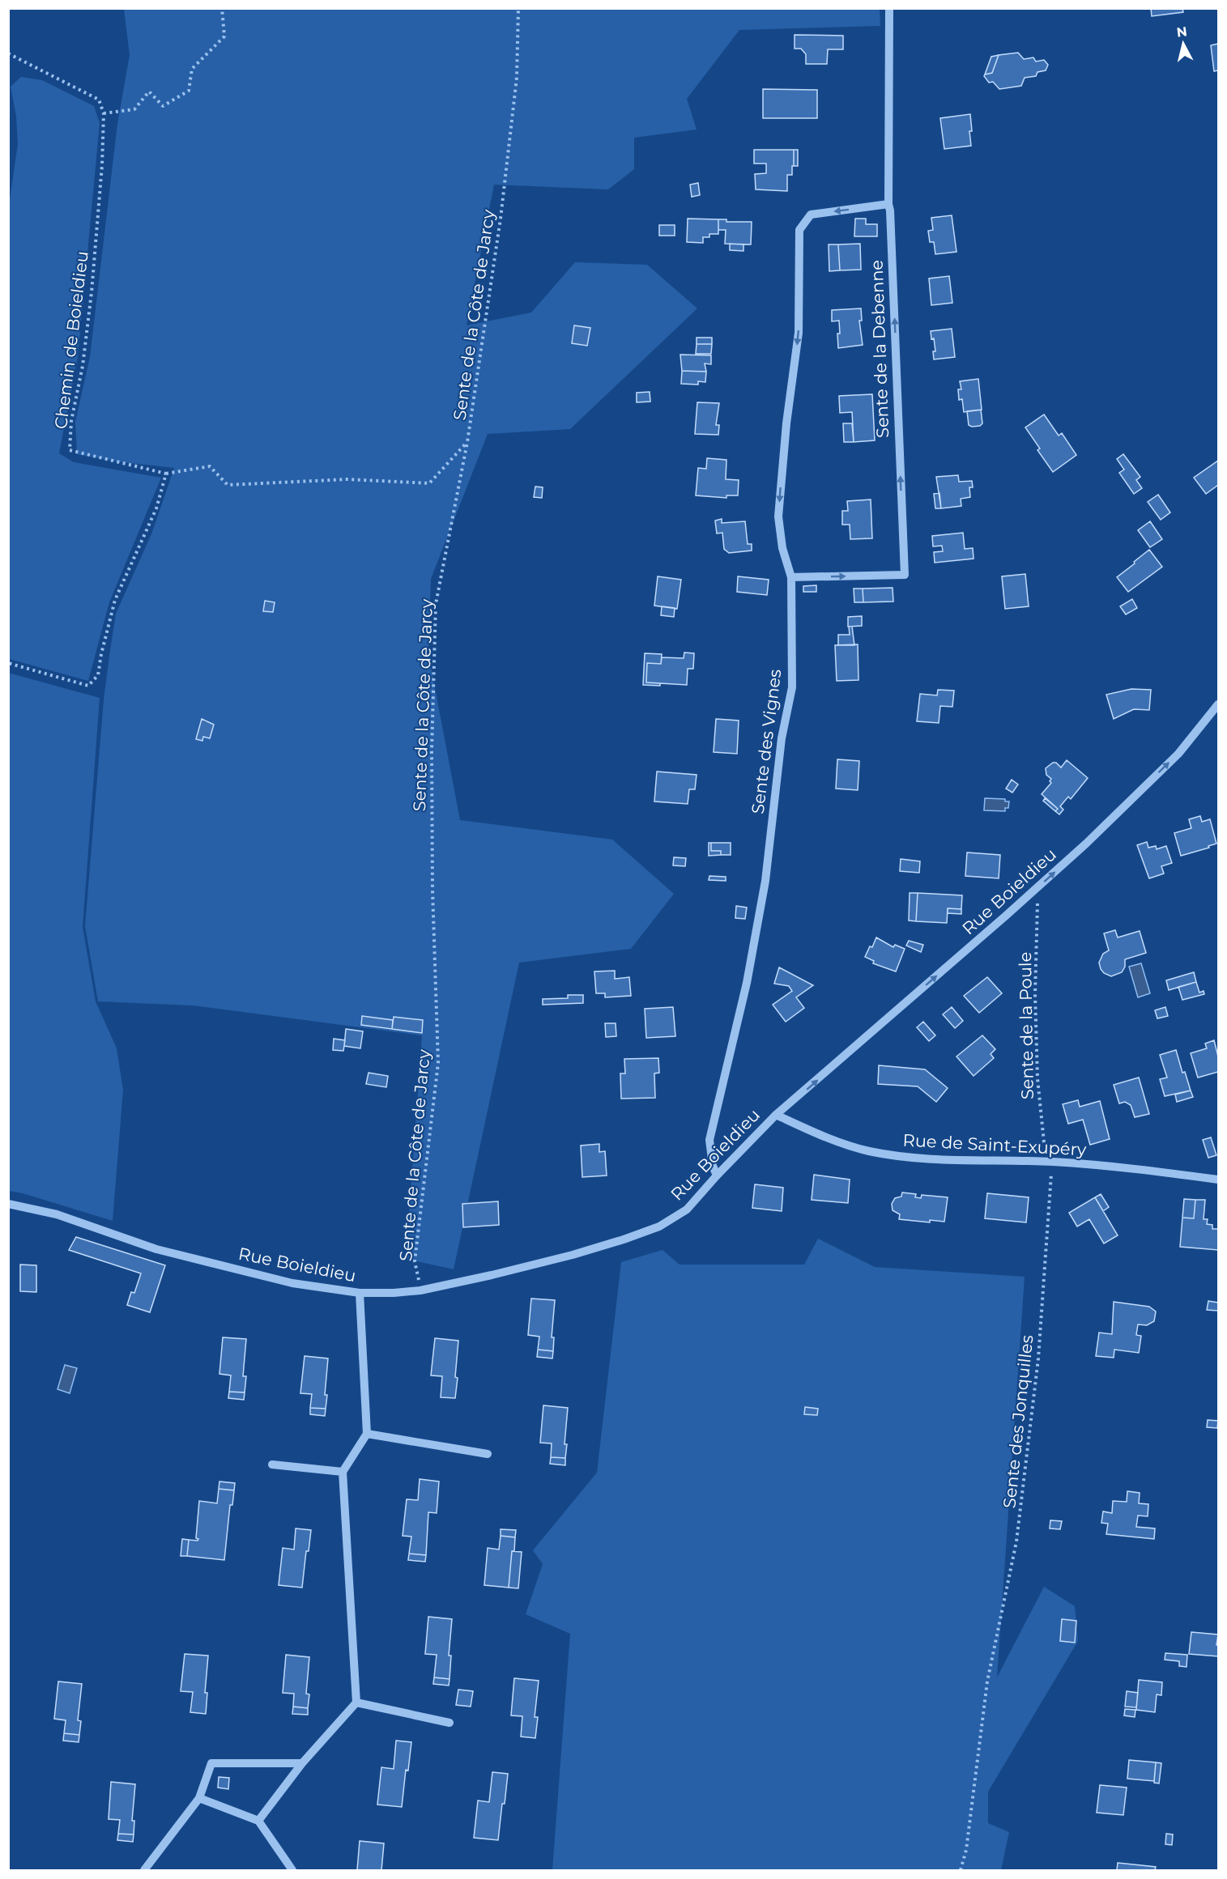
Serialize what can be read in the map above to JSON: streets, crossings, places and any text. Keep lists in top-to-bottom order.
{
  "streets": {
    "street": [
      "Sente de la Debenne",
      "Sente des Vignes",
      "Rue Boieldieu",
      "Rue de Saint-Exupéry"
    ],
    "path": [
      "Sente de la Côte de Jarcy",
      "Chemin de Boieldieu",
      "Sente de la Poule",
      "Sente des Jonquilles"
    ]
  },
  "crossings": [
    ["Sente de la Côte de Jarcy", "Rue Boieldieu"],
    ["Sente de la Debenne", "Sente des Vignes"],
    ["Sente des Vignes", "Rue Boieldieu"],
    ["Rue Boieldieu", "Sente de la Poule"],
    ["Rue Boieldieu", "Rue de Saint-Exupéry"],
    ["Sente de la Poule", "Rue de Saint-Exupéry"],
    ["Sente de la Poule", "Sente des Jonquilles"],
    ["Rue de Saint-Exupéry", "Sente des Jonquilles"]
  ],
  "one_way": ["Sente des Vignes", "Rue Boieldieu"],
  "north": "top"
}
